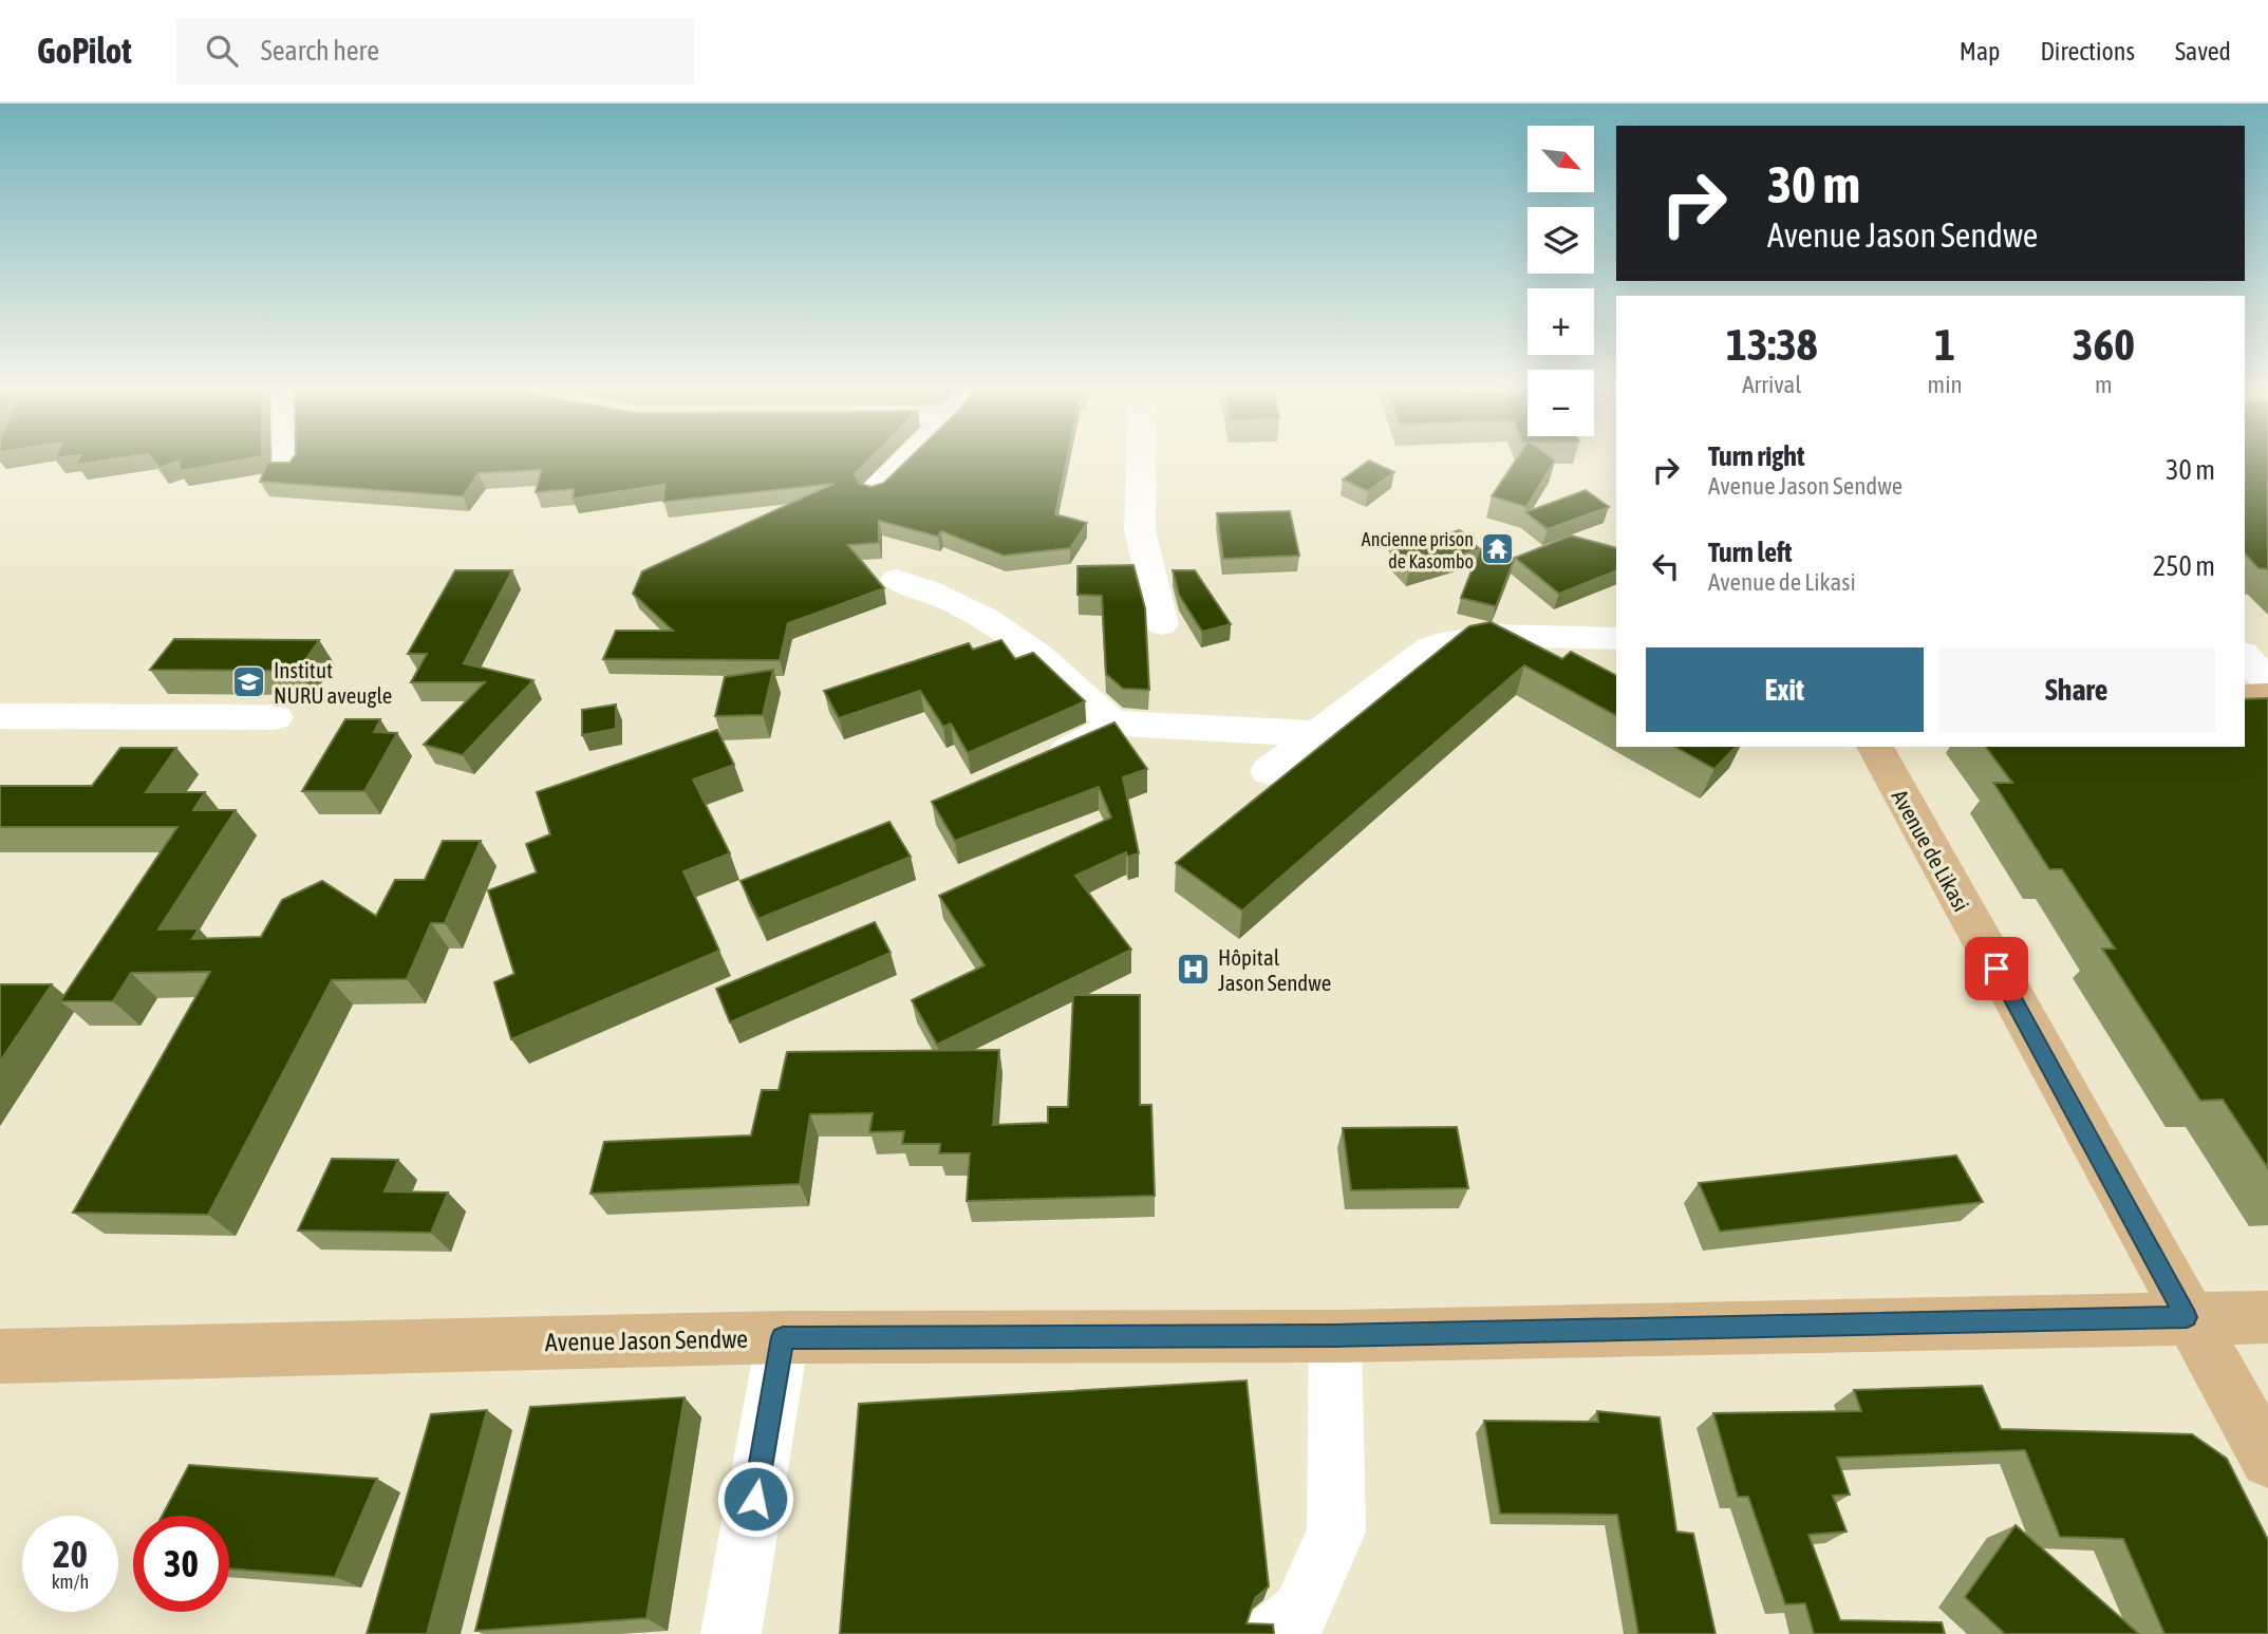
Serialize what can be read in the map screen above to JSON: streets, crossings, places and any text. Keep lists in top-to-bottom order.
{
  "streets": {
    "main road": ["Avenue de Likasi", "Avenue Jason Sendwe"]
  },
  "crossings": [
    ["Avenue de Likasi", "Avenue Jason Sendwe"]
  ],
  "places": {
    "temple": ["Ancienne prison de Kasombo"],
    "school or university": ["Institut NURU aveugle"],
    "hospital": ["Hôpital Jason Sendwe"]
  },
  "north": "bottom right",
  "page": {
    "header": "GoPilot",
    "search": "Search here",
    "nav": ["Map", "Directions", "Saved"],
    "map_buttons": ["+", "−"],
    "turn": ["30 m", "Avenue Jason Sendwe"],
    "eta": [
      "13:38",
      "Arrival",
      "1",
      "min",
      "360",
      "m"
    ],
    "list": [
      {
        "name": "Turn right",
        "note": "Avenue Jason Sendwe",
        "value": "30 m"
      },
      {
        "name": "Turn left",
        "note": "Avenue de Likasi",
        "value": "250 m"
      }
    ],
    "buttons": ["Exit", "Share"],
    "speed": "20 km/h",
    "limit": "30"
  }
}
